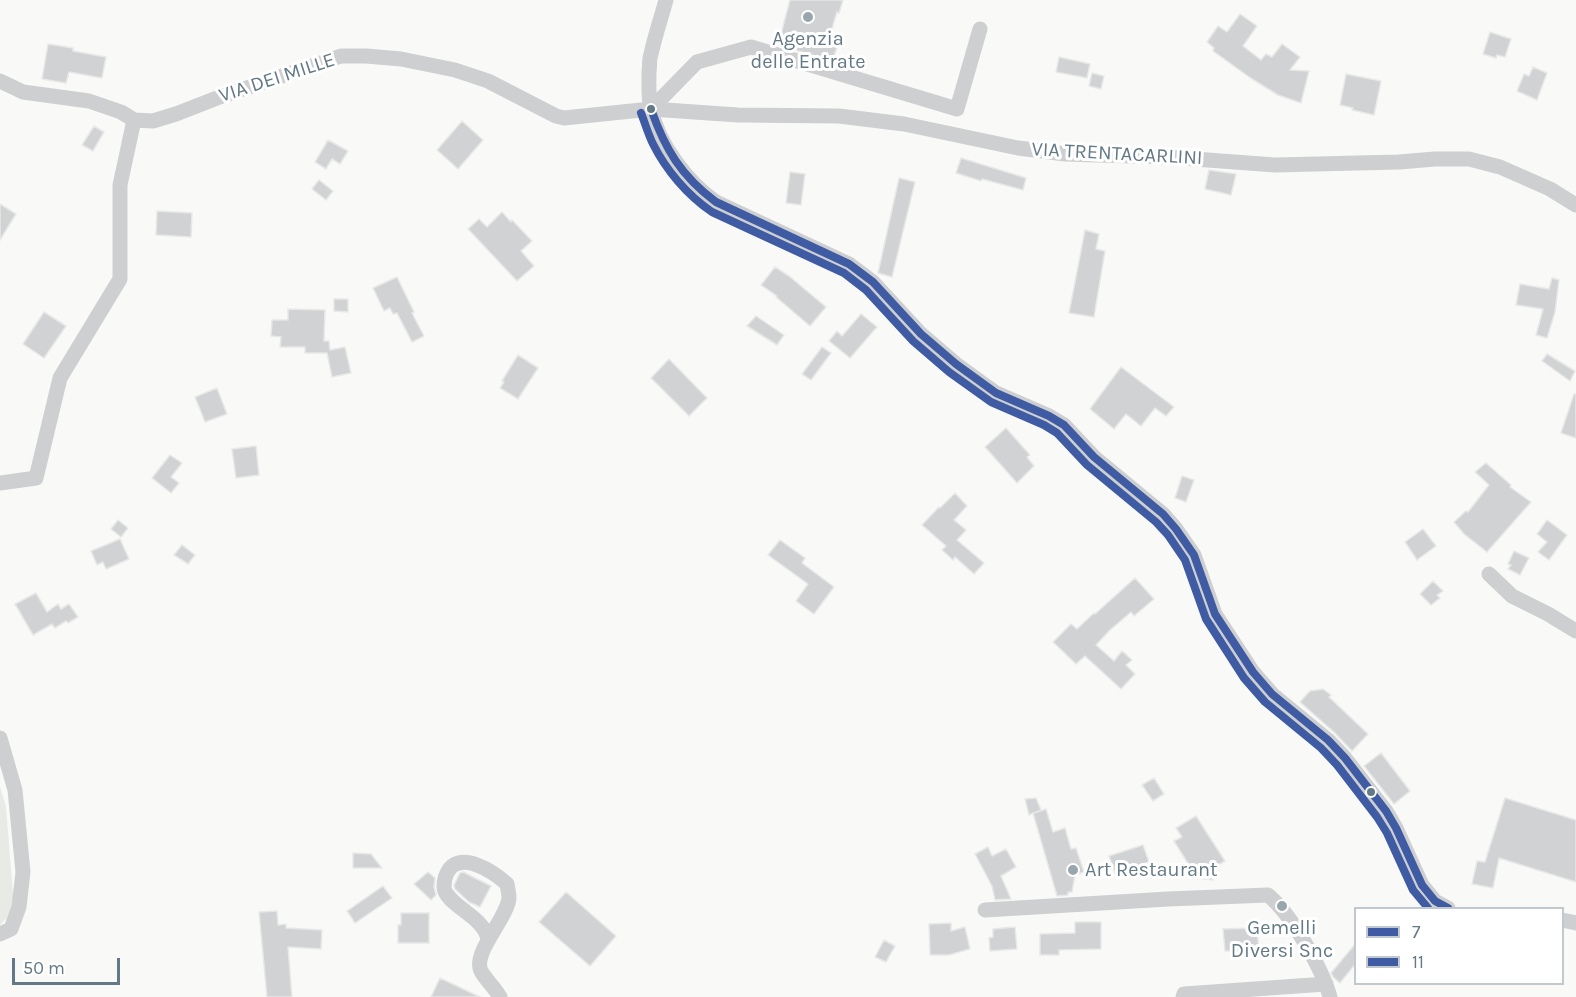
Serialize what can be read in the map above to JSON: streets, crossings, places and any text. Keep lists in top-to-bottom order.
{
  "streets": {
    "street": ["VIA DEI MILLE", "VIA TRENTACARLINI"]
  },
  "crossings": [
    ["VIA DEI MILLE", "VIA TRENTACARLINI"]
  ],
  "places": ["Agenzia delle Entrate", "Art Restaurant", "Gemelli Diversi Snc"],
  "lines": ["transit line 7", "transit line 11"],
  "legend": ["7", "11"],
  "scale_bar": "50 m"
}
